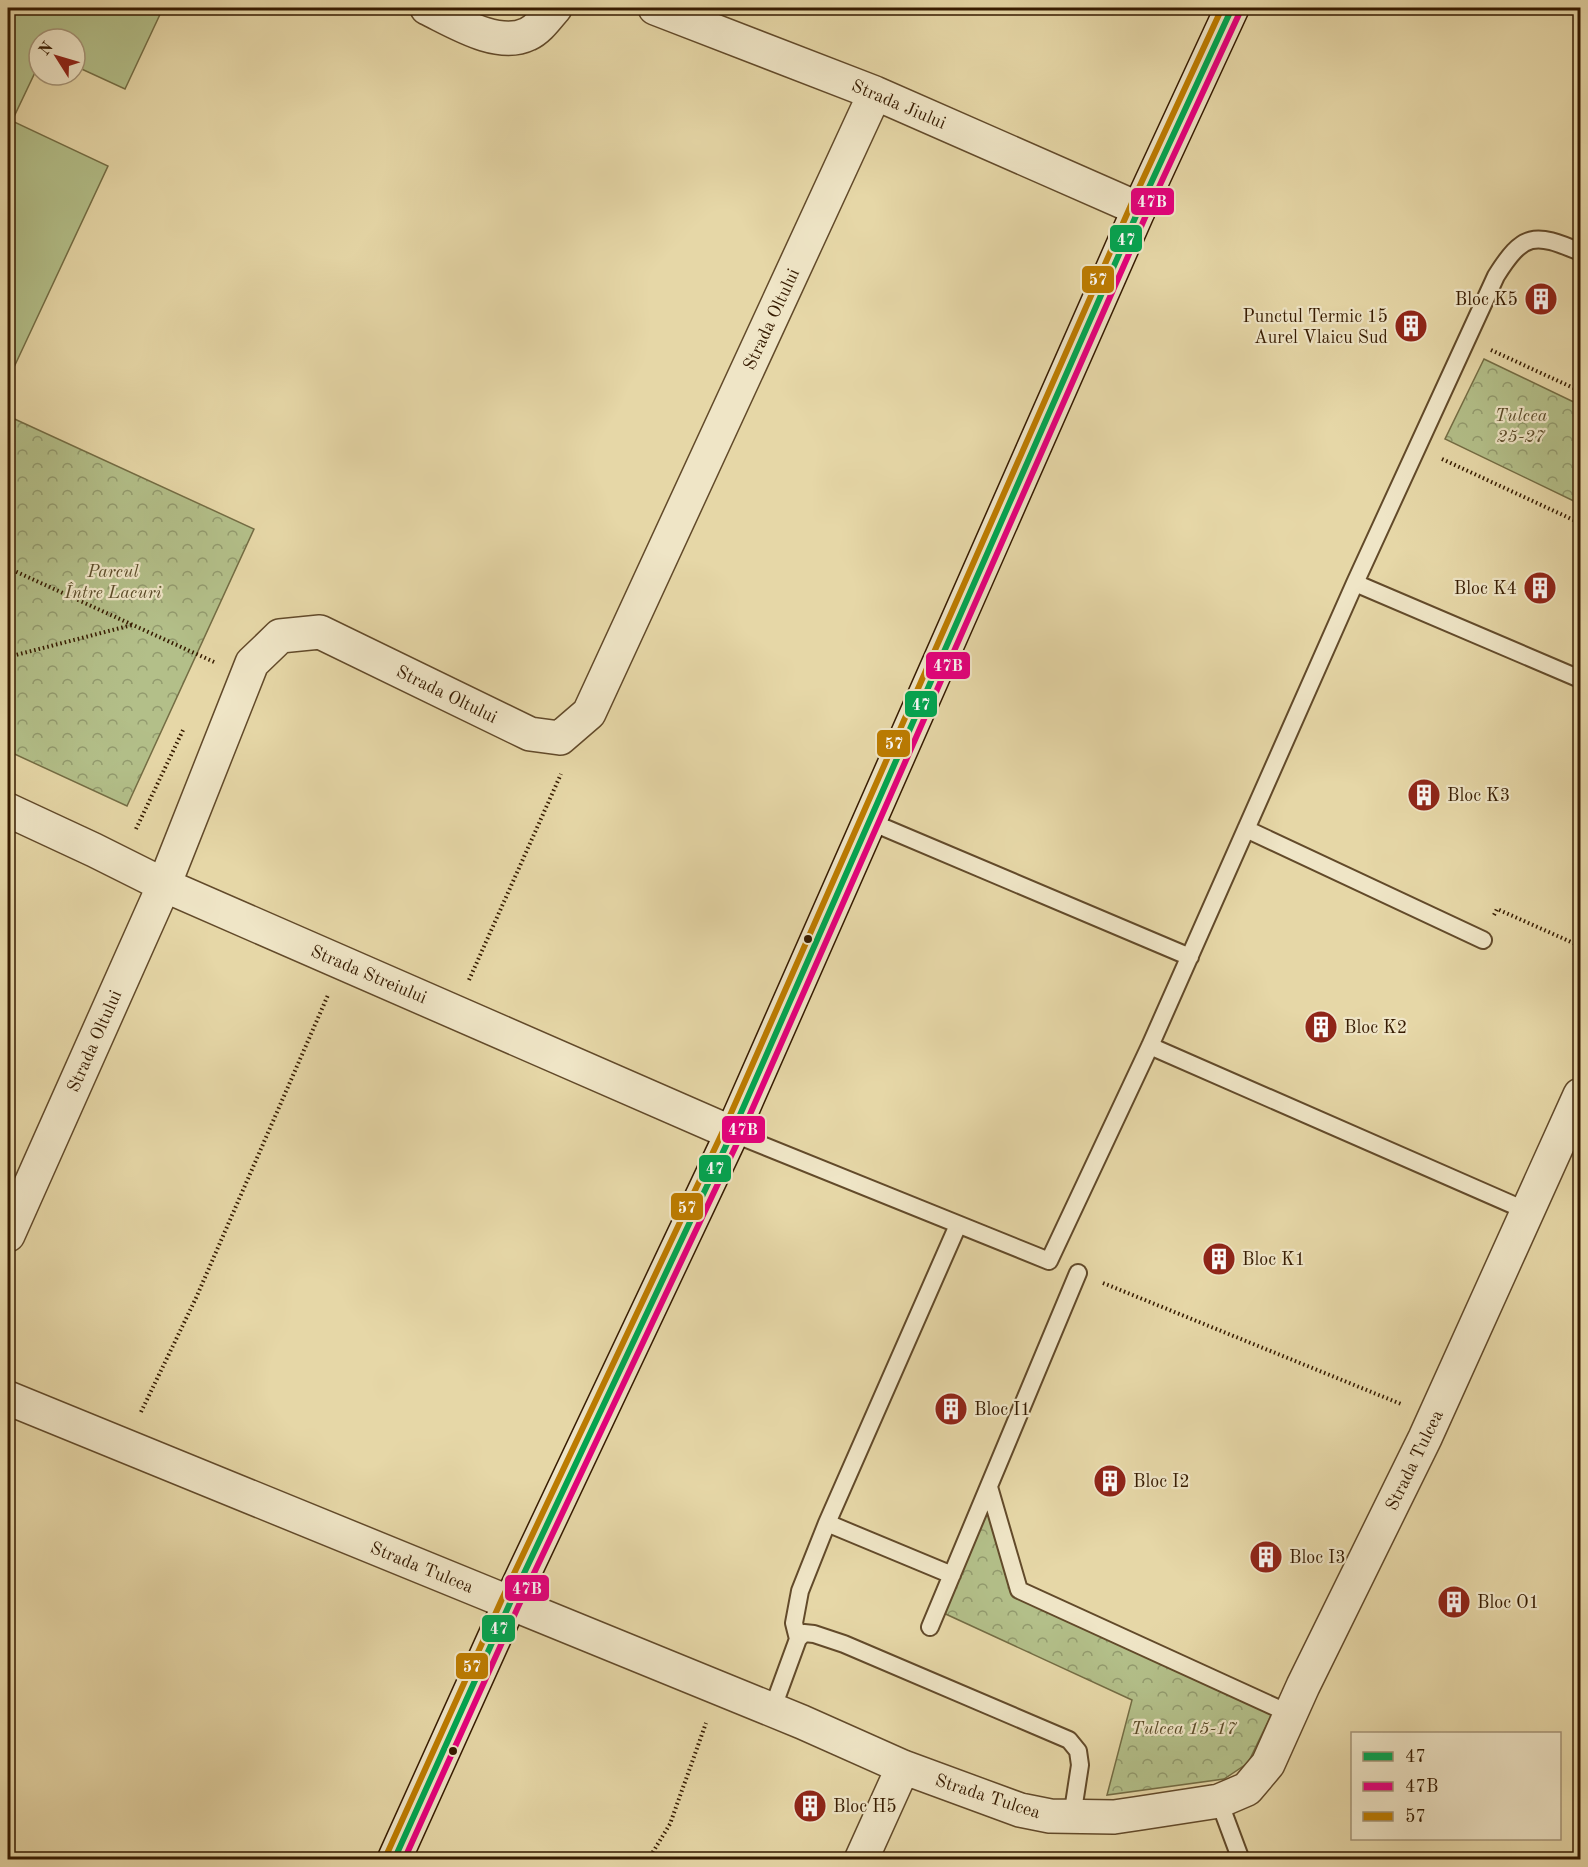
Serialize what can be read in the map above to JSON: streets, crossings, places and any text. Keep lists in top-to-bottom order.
{
  "streets": {
    "street": [
      "Strada Jiului",
      "Strada Oltului",
      "Strada Streiului",
      "Strada Tulcea"
    ]
  },
  "crossings": [
    ["Strada Jiului", "Strada Oltului"],
    ["Strada Oltului", "Strada Streiului"]
  ],
  "parks": ["Tulcea 25-27", "Parcul Între Lacuri", "Tulcea 15-17"],
  "places": {
    "building": [
      "Bloc K5",
      "Punctul Termic 15 Aurel Vlaicu Sud",
      "Bloc K4",
      "Bloc K3",
      "Bloc K2",
      "Bloc K1",
      "Bloc I1",
      "Bloc I2",
      "Bloc I3",
      "Bloc O1",
      "Bloc H5"
    ]
  },
  "lines": ["transit line 47", "transit line 57", "transit line 47B"],
  "legend": ["47", "47B", "57"],
  "north": "top left"
}
